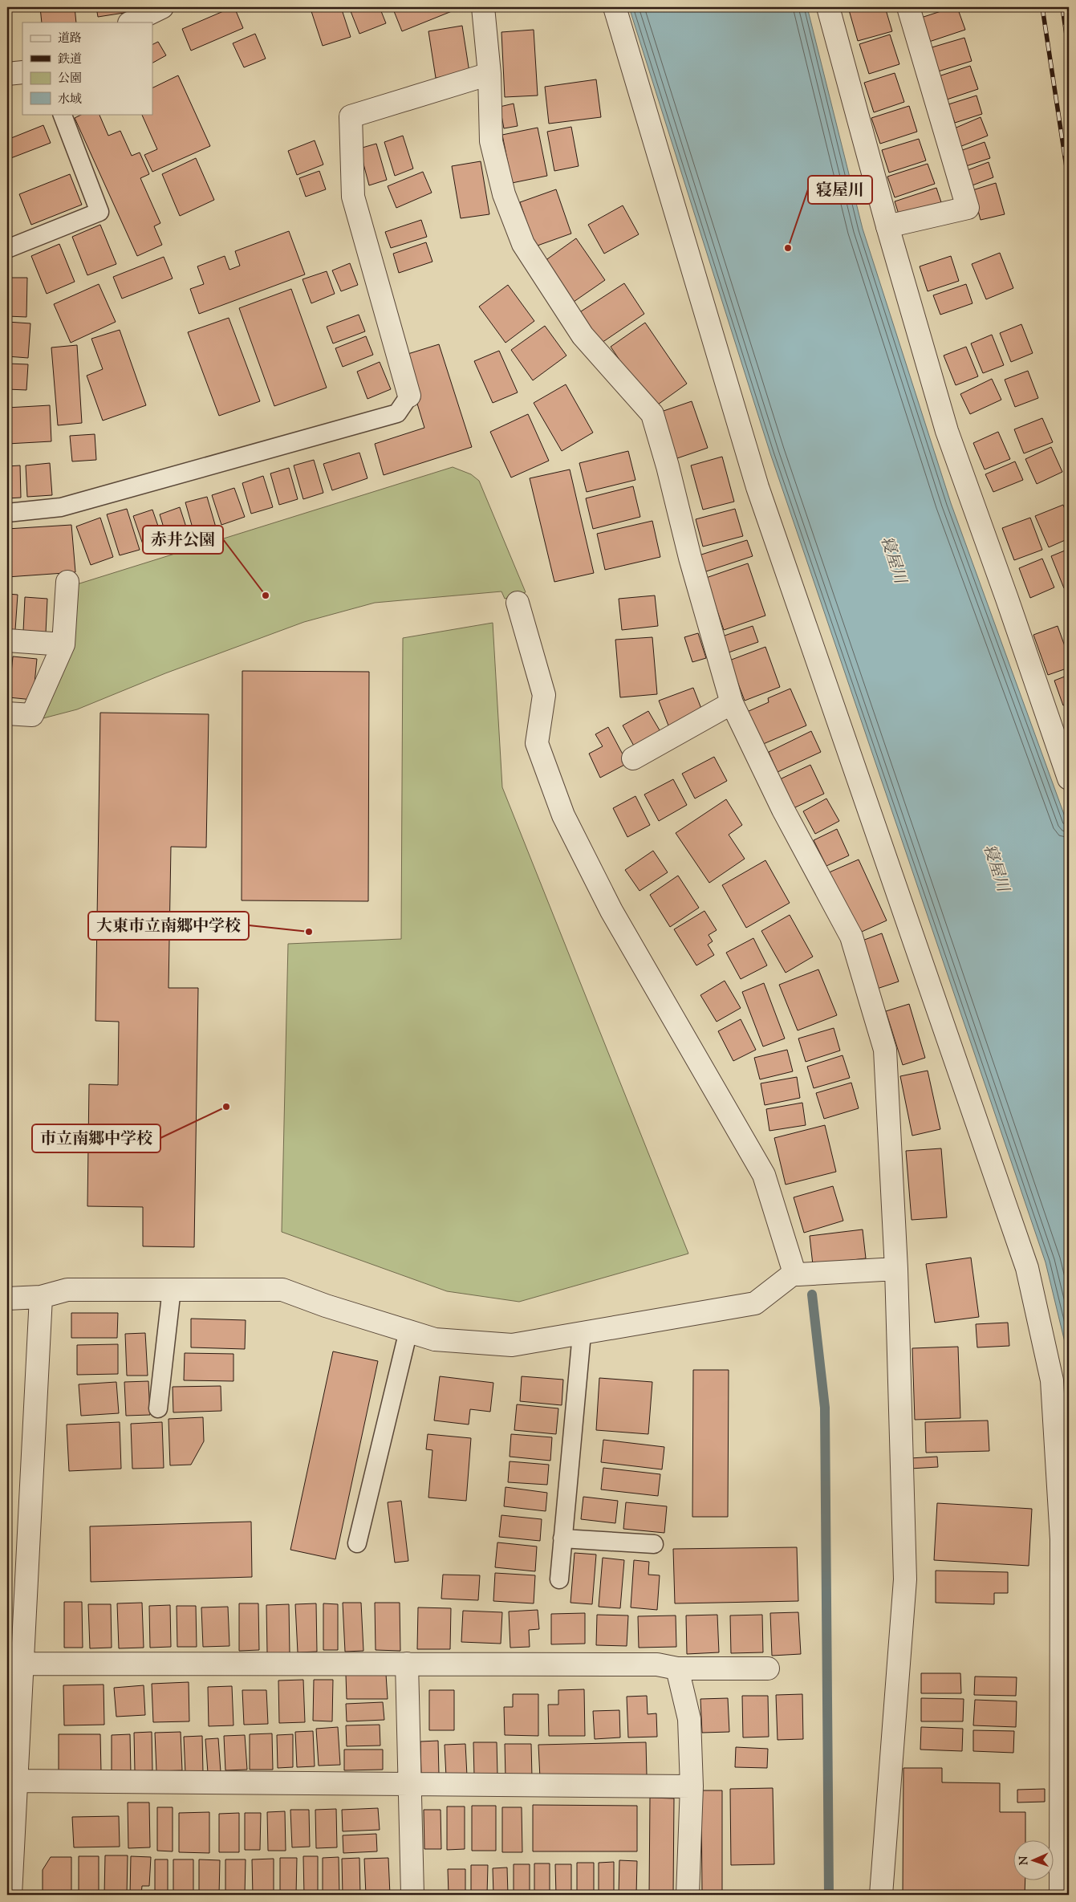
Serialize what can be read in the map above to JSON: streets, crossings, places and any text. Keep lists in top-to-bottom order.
{
  "water": ["寝屋川"],
  "places": [
    "寝屋川",
    "赤井公園",
    "大東市立南郷中学校",
    "市立南郷中学校"
  ],
  "legend": [
    "道路",
    "鉄道",
    "公園",
    "水域"
  ],
  "north": "left"
}
